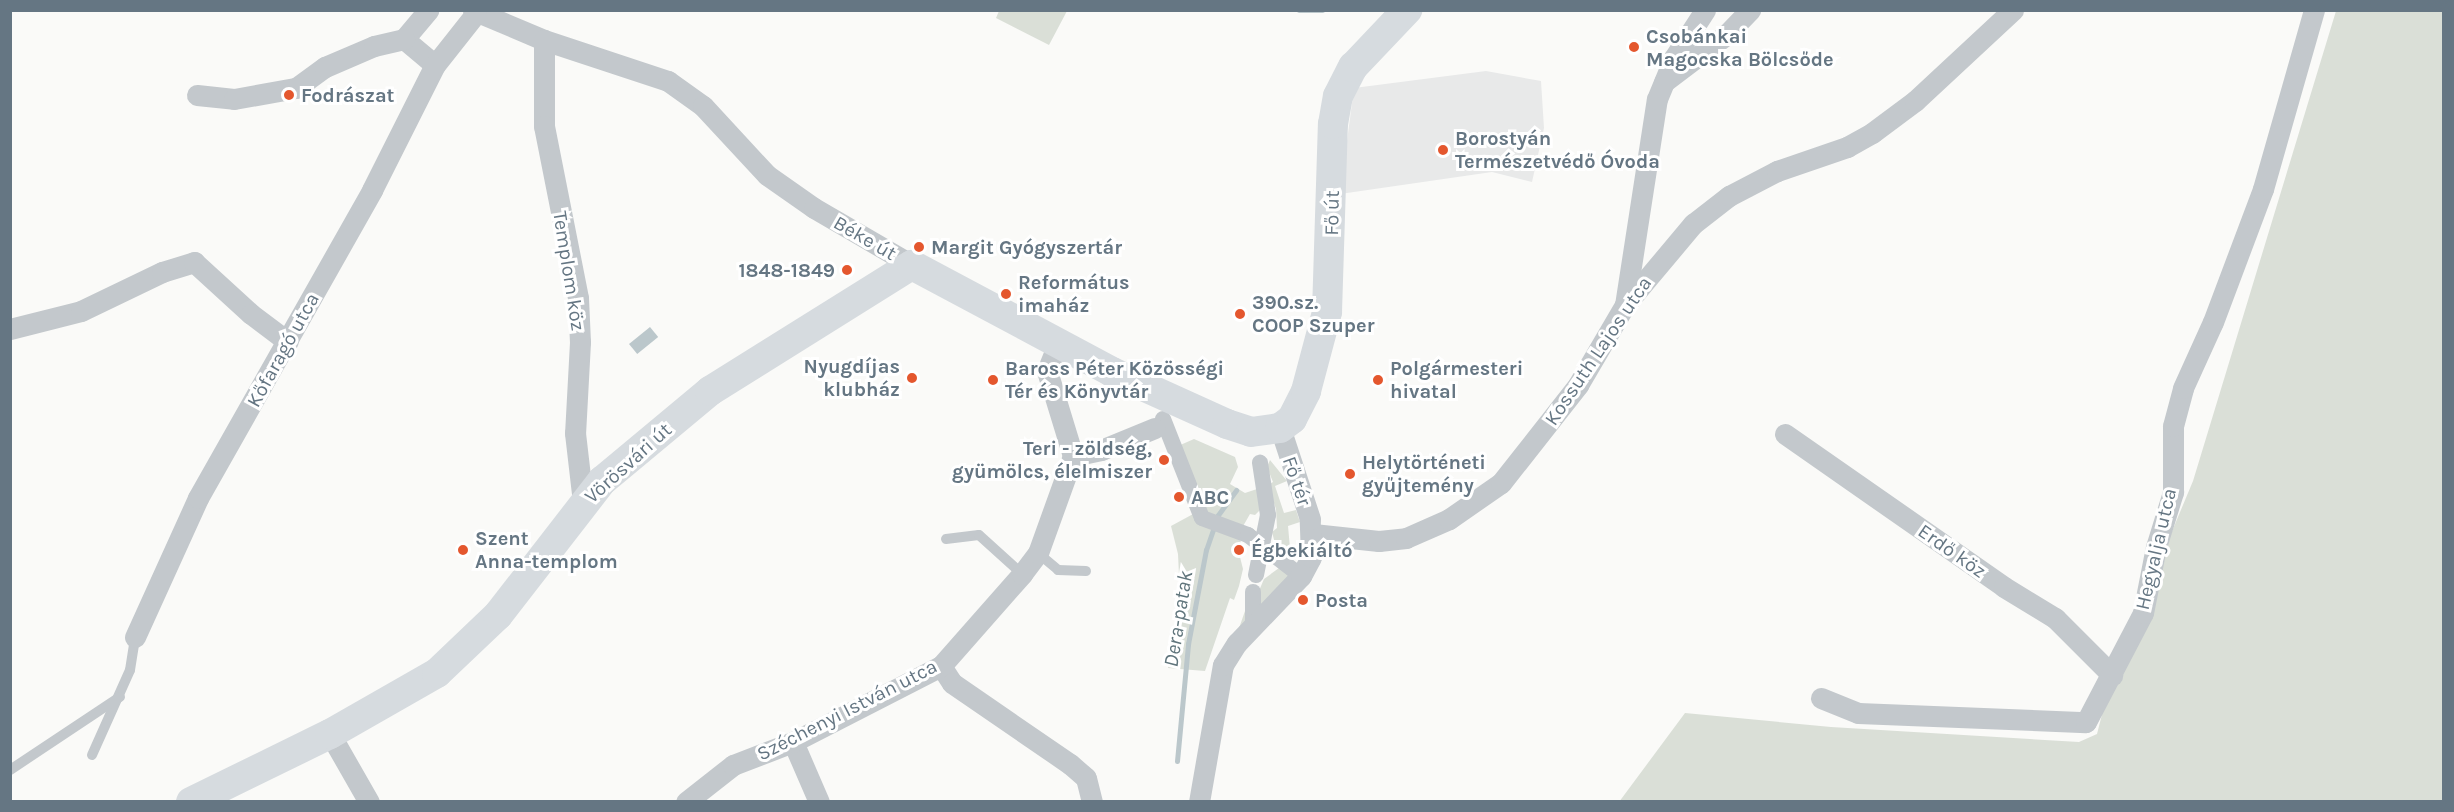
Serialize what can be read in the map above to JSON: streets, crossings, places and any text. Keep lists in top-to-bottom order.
{
  "streets": {
    "main road": ["Fő út", "Béke út", "Vörösvári út"],
    "street": [
      "Templom köz",
      "Kőfaragó utca",
      "Kossuth Lajos utca",
      "Fő tér",
      "Hegyalja utca",
      "Erdő köz",
      "Széchenyi István utca"
    ]
  },
  "crossings": [
    ["Fő út", "Béke út"],
    ["Fő út", "Fő tér"],
    ["Béke út", "Templom köz"],
    ["Béke út", "Kőfaragó utca"],
    ["Béke út", "Vörösvári út"],
    ["Béke út", "Fő tér"],
    ["Templom köz", "Vörösvári út"],
    ["Kossuth Lajos utca", "Fő tér"],
    ["Hegyalja utca", "Erdő köz"]
  ],
  "water": ["Dera-patak"],
  "places": [
    "Csobánkai Magocska Bölcsőde",
    "Fodrászat",
    "Borostyán Természetvédő Óvoda",
    "Margit Gyógyszertár",
    "1848-1849",
    "Református imaház",
    "390.sz. COOP Szuper",
    "Nyugdíjas klubház",
    "Baross Péter Közösségi Tér és Könyvtár",
    "Polgármesteri hivatal",
    "Teri - zöldség, gyümölcs, élelmiszer",
    "Helytörténeti gyűjtemény",
    "ABC",
    "Szent Anna-templom",
    "Égbekiáltó",
    "Posta"
  ]
}
